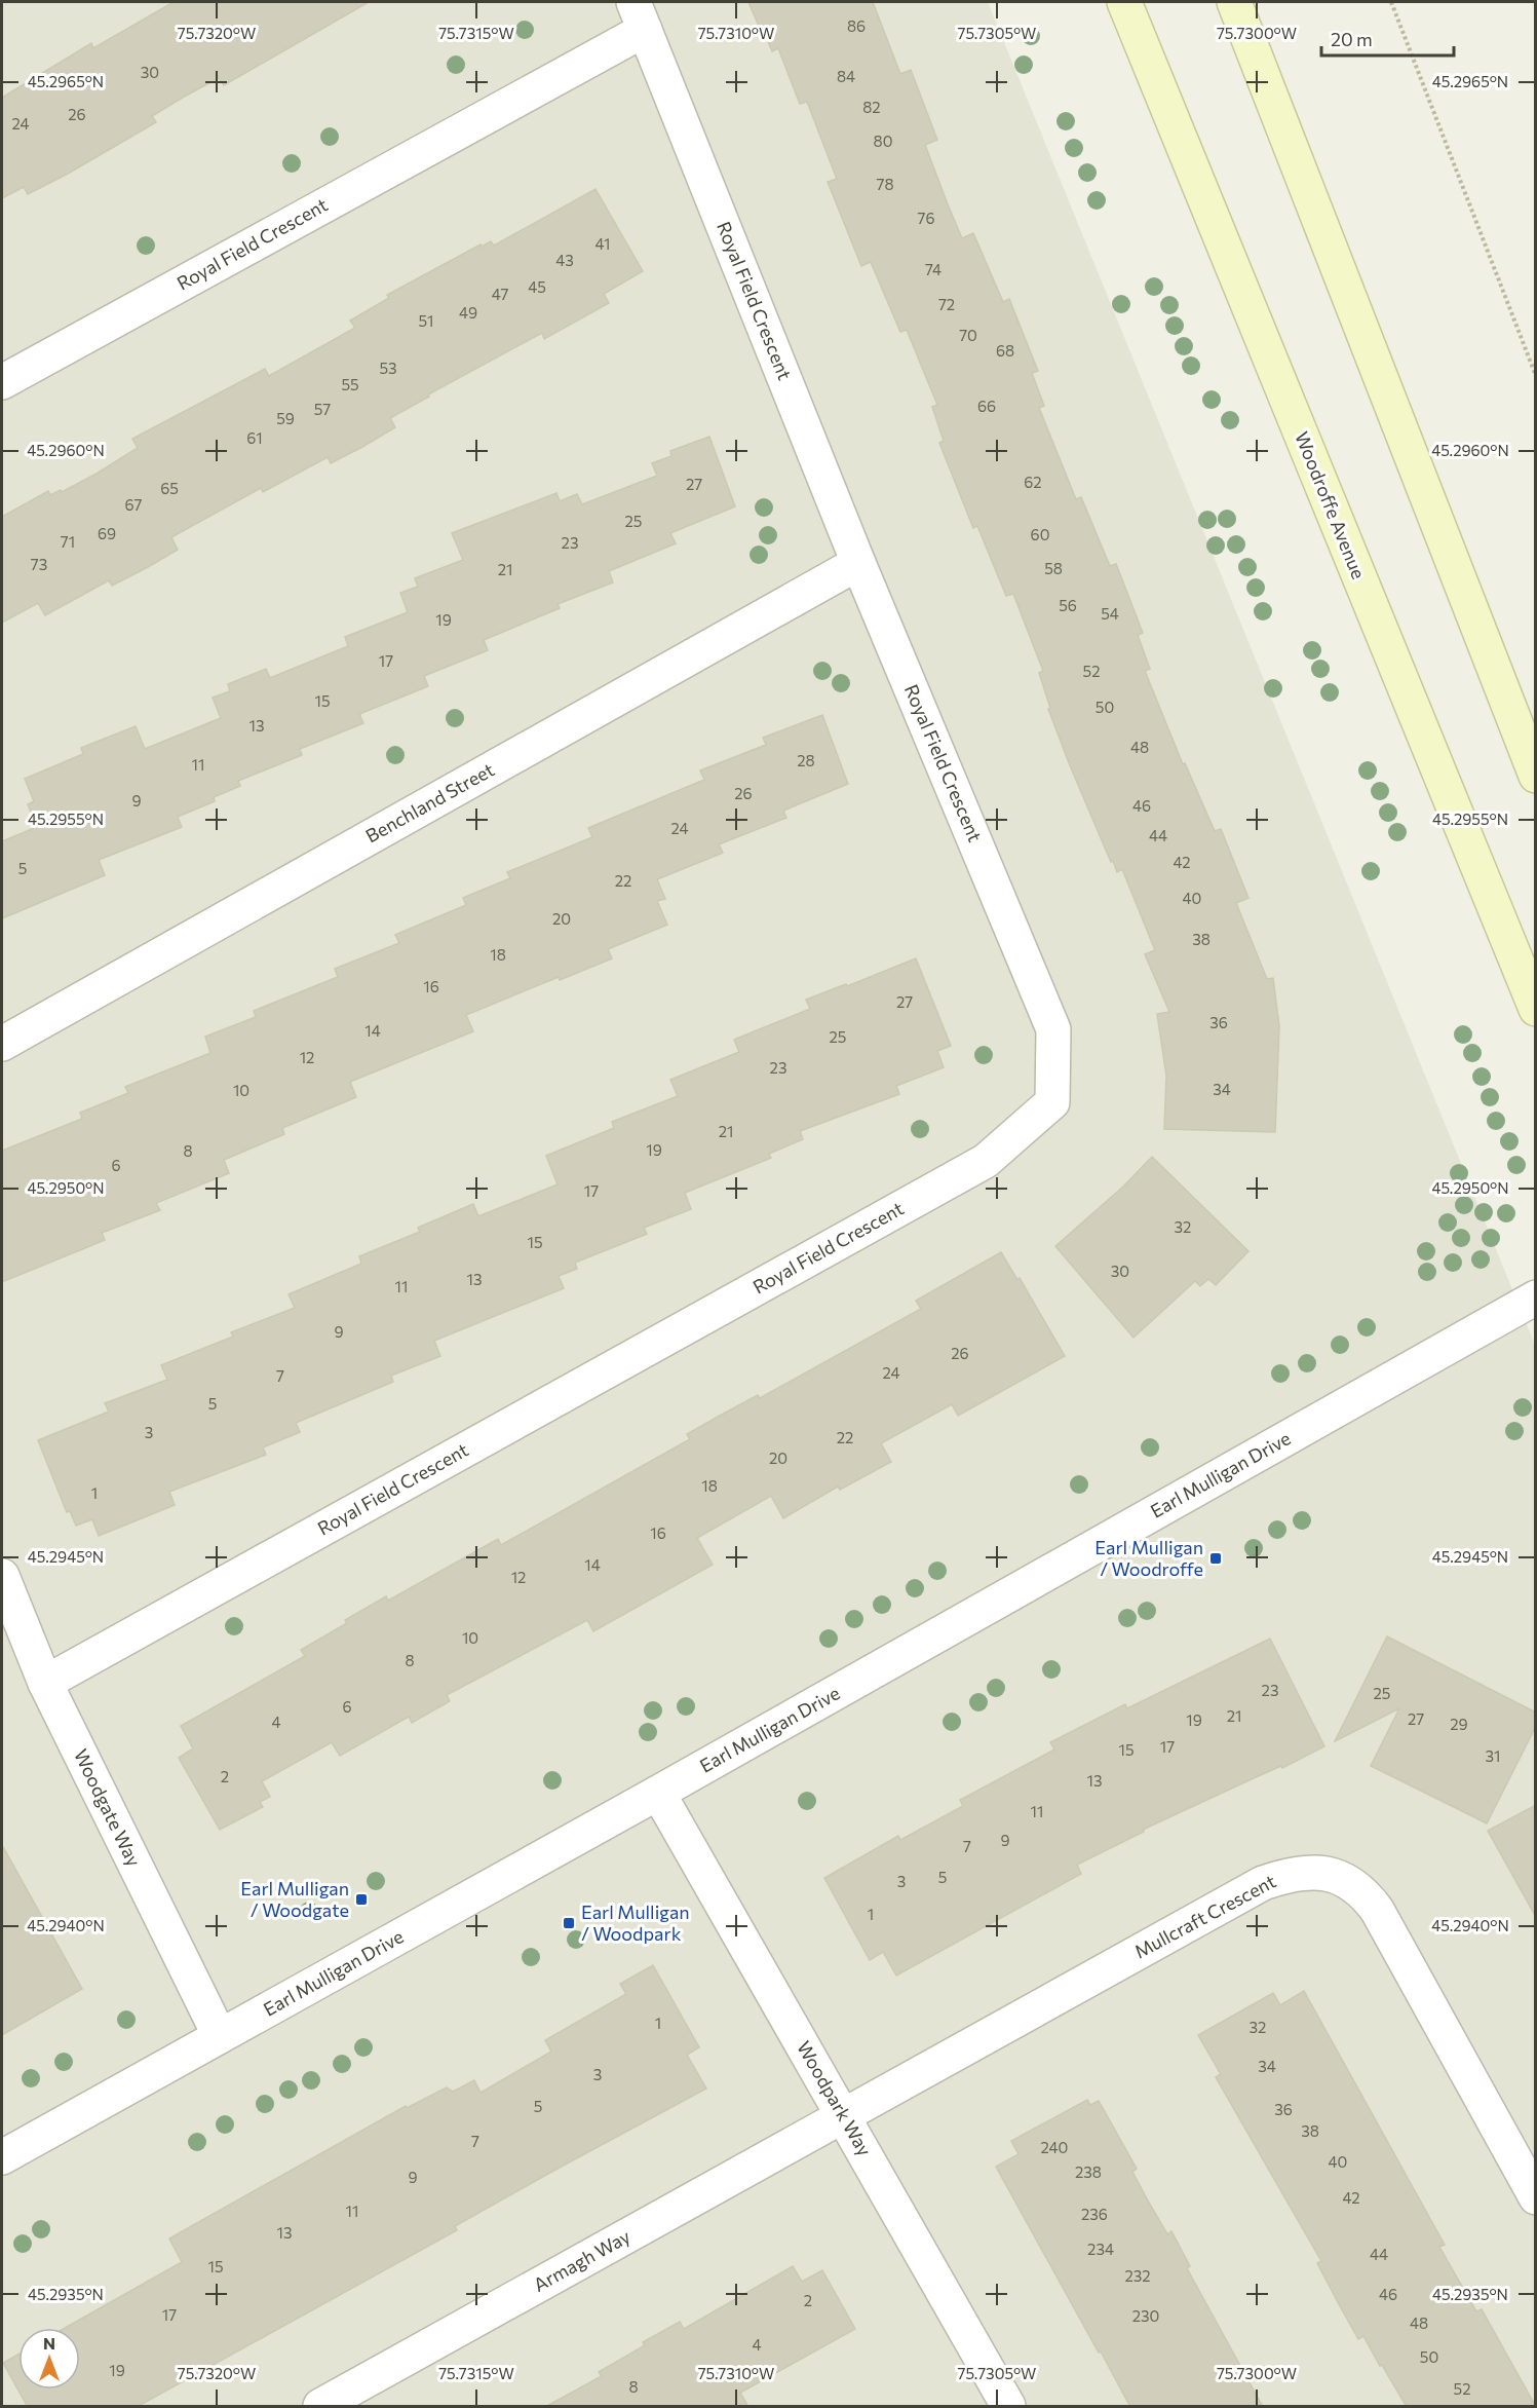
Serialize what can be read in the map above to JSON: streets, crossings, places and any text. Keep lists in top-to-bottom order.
{
  "streets": {
    "main road": ["Woodroffe Avenue"],
    "street": [
      "Royal Field Crescent",
      "Benchland Street",
      "Earl Mulligan Drive",
      "Woodgate Way",
      "Mullcraft Crescent",
      "Woodpark Way",
      "Armagh Way"
    ]
  },
  "crossings": [
    ["Royal Field Crescent", "Benchland Street"],
    ["Royal Field Crescent", "Woodgate Way"],
    ["Earl Mulligan Drive", "Woodgate Way"],
    ["Earl Mulligan Drive", "Woodpark Way"],
    ["Mullcraft Crescent", "Woodpark Way"],
    ["Mullcraft Crescent", "Armagh Way"],
    ["Woodpark Way", "Armagh Way"]
  ],
  "places": {
    "transit": ["Earl Mulligan / Woodroffe", "Earl Mulligan / Woodgate", "Earl Mulligan / Woodpark"]
  },
  "house_numbers": [
    "86",
    "30",
    "84",
    "82",
    "26",
    "24",
    "80",
    "78",
    "76",
    "41",
    "43",
    "74",
    "45",
    "47",
    "72",
    "49",
    "51",
    "70",
    "68",
    "53",
    "55",
    "66",
    "57",
    "59",
    "61",
    "62",
    "27",
    "65",
    "67",
    "25",
    "69",
    "60",
    "71",
    "23",
    "73",
    "58",
    "21",
    "56",
    "54",
    "19",
    "17",
    "52",
    "15",
    "50",
    "13",
    "48",
    "28",
    "11",
    "26",
    "9",
    "46",
    "24",
    "44",
    "42",
    "5",
    "22",
    "40",
    "20",
    "38",
    "18",
    "16",
    "27",
    "36",
    "14",
    "25",
    "12",
    "23",
    "34",
    "10",
    "21",
    "19",
    "8",
    "6",
    "17",
    "32",
    "15",
    "30",
    "13",
    "11",
    "9",
    "26",
    "24",
    "7",
    "5",
    "3",
    "22",
    "20",
    "18",
    "1",
    "16",
    "14",
    "12",
    "10",
    "8",
    "23",
    "25",
    "6",
    "21",
    "27",
    "19",
    "4",
    "29",
    "17",
    "15",
    "31",
    "2",
    "13",
    "11",
    "9",
    "7",
    "5",
    "3",
    "1",
    "1",
    "32",
    "34",
    "3",
    "5",
    "36",
    "38",
    "7",
    "240",
    "40",
    "238",
    "9",
    "42",
    "11",
    "236",
    "13",
    "234",
    "44",
    "15",
    "232",
    "46",
    "2",
    "17",
    "230",
    "48",
    "4",
    "50",
    "19",
    "8",
    "52"
  ],
  "scale_bar": "20 m",
  "north": "top",
  "coordinates": [
    "75.7320°W",
    "75.7315°W",
    "75.7310°W",
    "75.7305°W",
    "75.7300°W",
    "45.2965°N",
    "45.2960°N",
    "45.2955°N",
    "45.2950°N",
    "45.2945°N",
    "45.2940°N",
    "45.2935°N"
  ]
}
